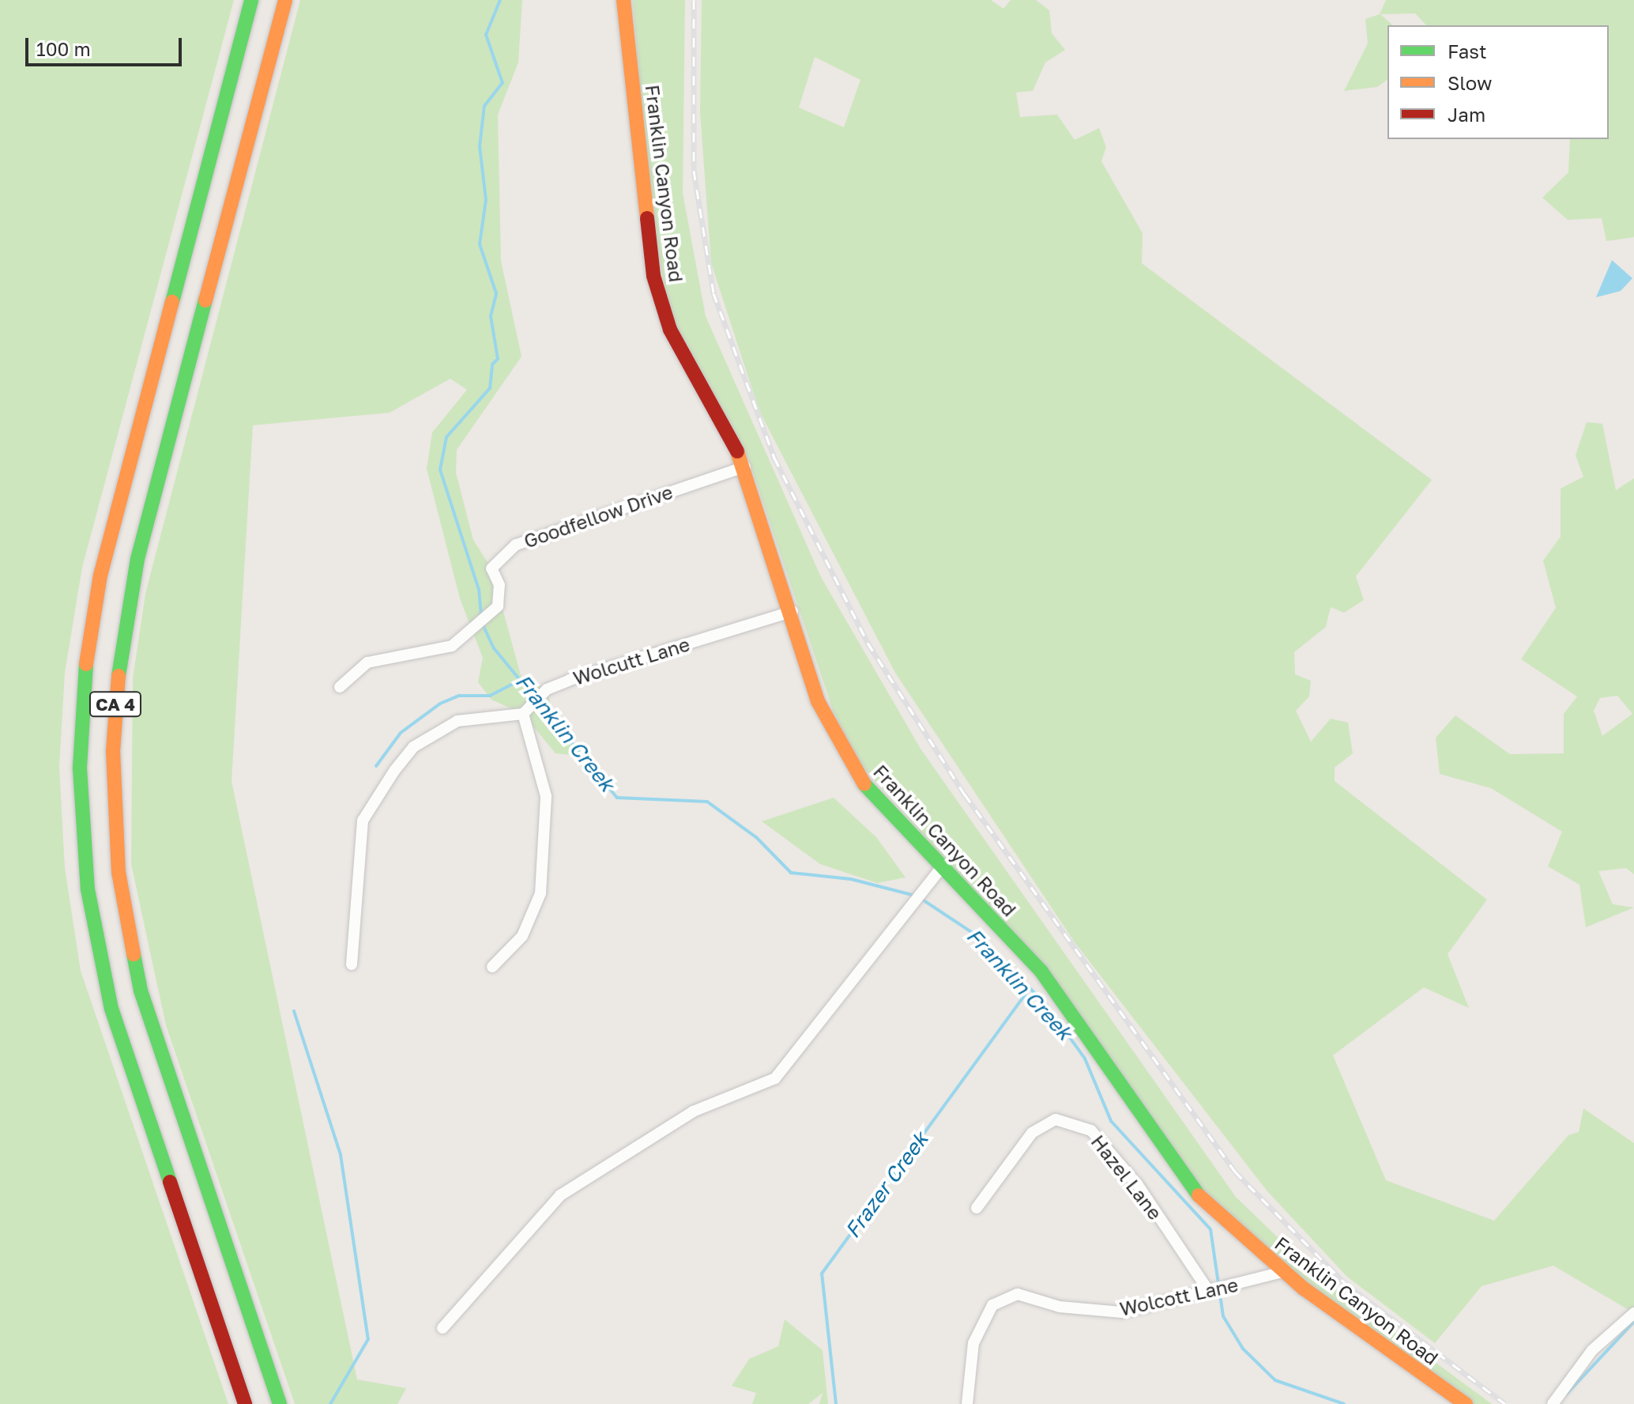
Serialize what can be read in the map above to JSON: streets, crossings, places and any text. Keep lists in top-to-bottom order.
{
  "streets": {
    "main road": ["Franklin Canyon Road", "CA 4"],
    "street": [
      "Goodfellow Drive",
      "Wolcutt Lane",
      "Hazel Lane",
      "Wolcott Lane"
    ]
  },
  "crossings": [
    ["Franklin Canyon Road", "Goodfellow Drive"],
    ["Franklin Canyon Road", "Wolcutt Lane"],
    ["Franklin Canyon Road", "Wolcott Lane"],
    ["Hazel Lane", "Wolcott Lane"]
  ],
  "water": ["Franklin Creek", "Frazer Creek"],
  "legend": ["Fast", "Slow", "Jam"],
  "scale_bar": "100 m"
}
